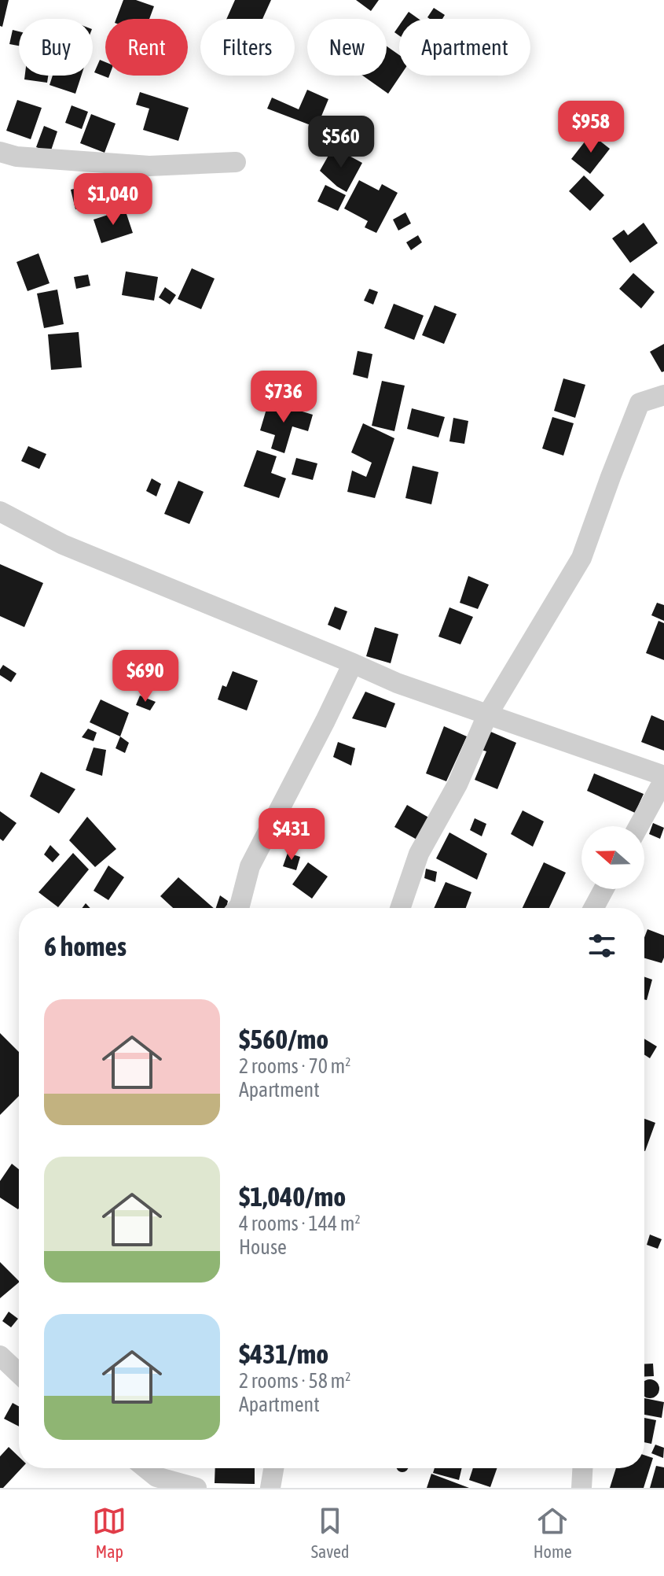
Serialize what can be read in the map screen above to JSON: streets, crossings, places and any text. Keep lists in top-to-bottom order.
{
  "north": "left",
  "page": {
    "chip": [
      "Buy",
      "Rent",
      "Filters",
      "New",
      "Apartment"
    ],
    "price": [
      "$958",
      "$560",
      "$1,040",
      "$736",
      "$690",
      "$431"
    ],
    "heading": "6 homes",
    "list": [
      {
        "name": "$560/mo",
        "note": "2 rooms · 70 m² · Apartment"
      },
      {
        "name": "$1,040/mo",
        "note": "4 rooms · 144 m² · House"
      },
      {
        "name": "$431/mo",
        "note": "2 rooms · 58 m² · Apartment"
      }
    ],
    "tabs": ["Map", "Saved", "Home"]
  }
}
